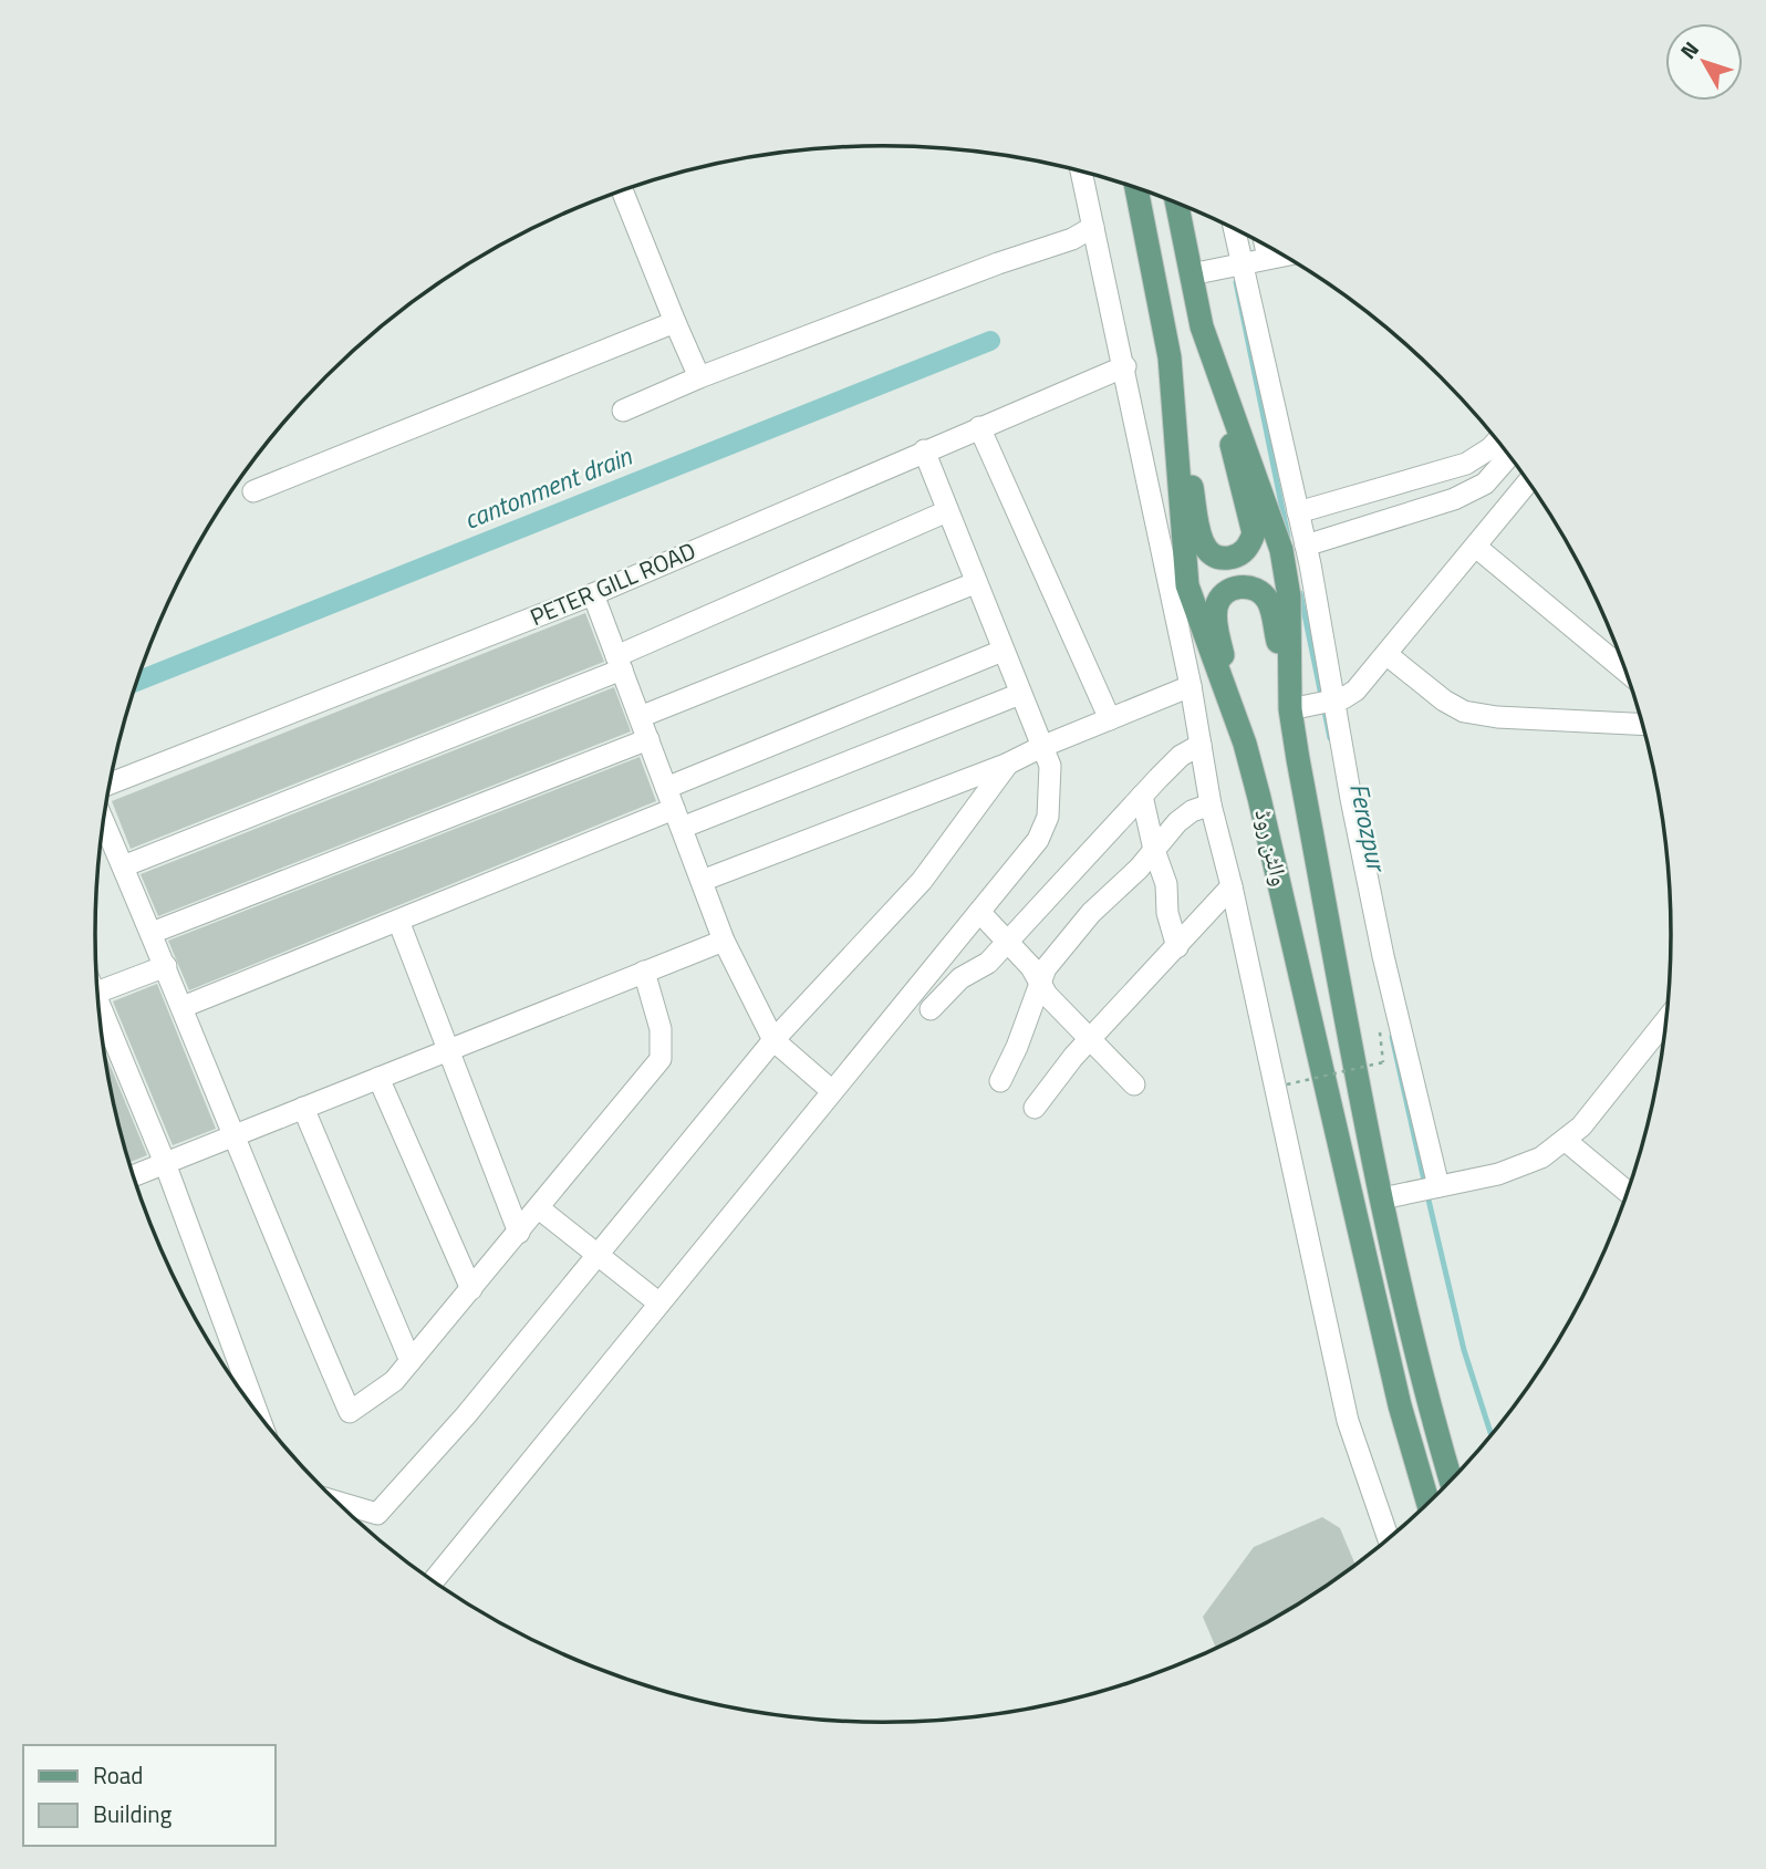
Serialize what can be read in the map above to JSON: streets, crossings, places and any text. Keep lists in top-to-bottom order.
{
  "streets": {
    "main road": ["والٹن روڈ"],
    "street": ["PETER GILL ROAD"]
  },
  "water": ["cantonment drain", "Ferozpur"],
  "legend": ["Road", "Building"],
  "north": "top left"
}
